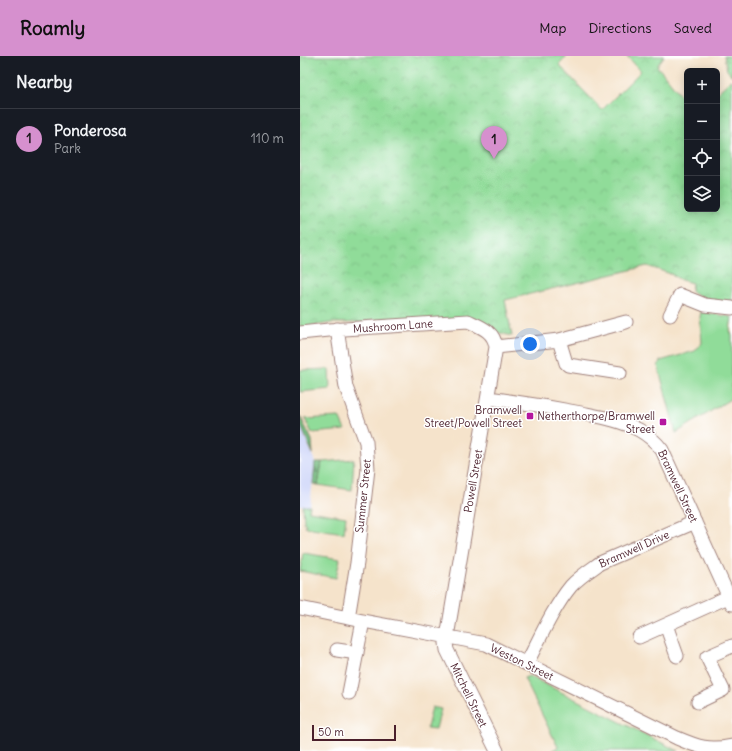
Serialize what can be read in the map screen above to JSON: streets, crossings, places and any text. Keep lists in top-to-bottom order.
{
  "streets": {
    "street": [
      "Mushroom Lane",
      "Powell Street",
      "Bramwell Street",
      "Summer Street",
      "Bramwell Drive",
      "Weston Street",
      "Mitchell Street"
    ]
  },
  "crossings": [
    ["Mushroom Lane", "Powell Street"],
    ["Mushroom Lane", "Summer Street"],
    ["Powell Street", "Bramwell Street"],
    ["Powell Street", "Weston Street"],
    ["Powell Street", "Mitchell Street"],
    ["Bramwell Street", "Bramwell Drive"],
    ["Summer Street", "Weston Street"],
    ["Bramwell Drive", "Weston Street"],
    ["Weston Street", "Mitchell Street"]
  ],
  "places": {
    "transit": ["Bramwell Street/Powell Street", "Netherthorpe/Bramwell Street"]
  },
  "scale_bar": "50 m",
  "page": {
    "header": "Roamly",
    "nav": ["Map", "Directions", "Saved"],
    "heading": "Nearby",
    "map_buttons": ["+", "−"],
    "list": [
      {
        "mark": "1",
        "name": "Ponderosa",
        "note": "Park",
        "value": "110 m"
      }
    ],
    "pins": "1",
    "scale": "50 m"
  }
}
